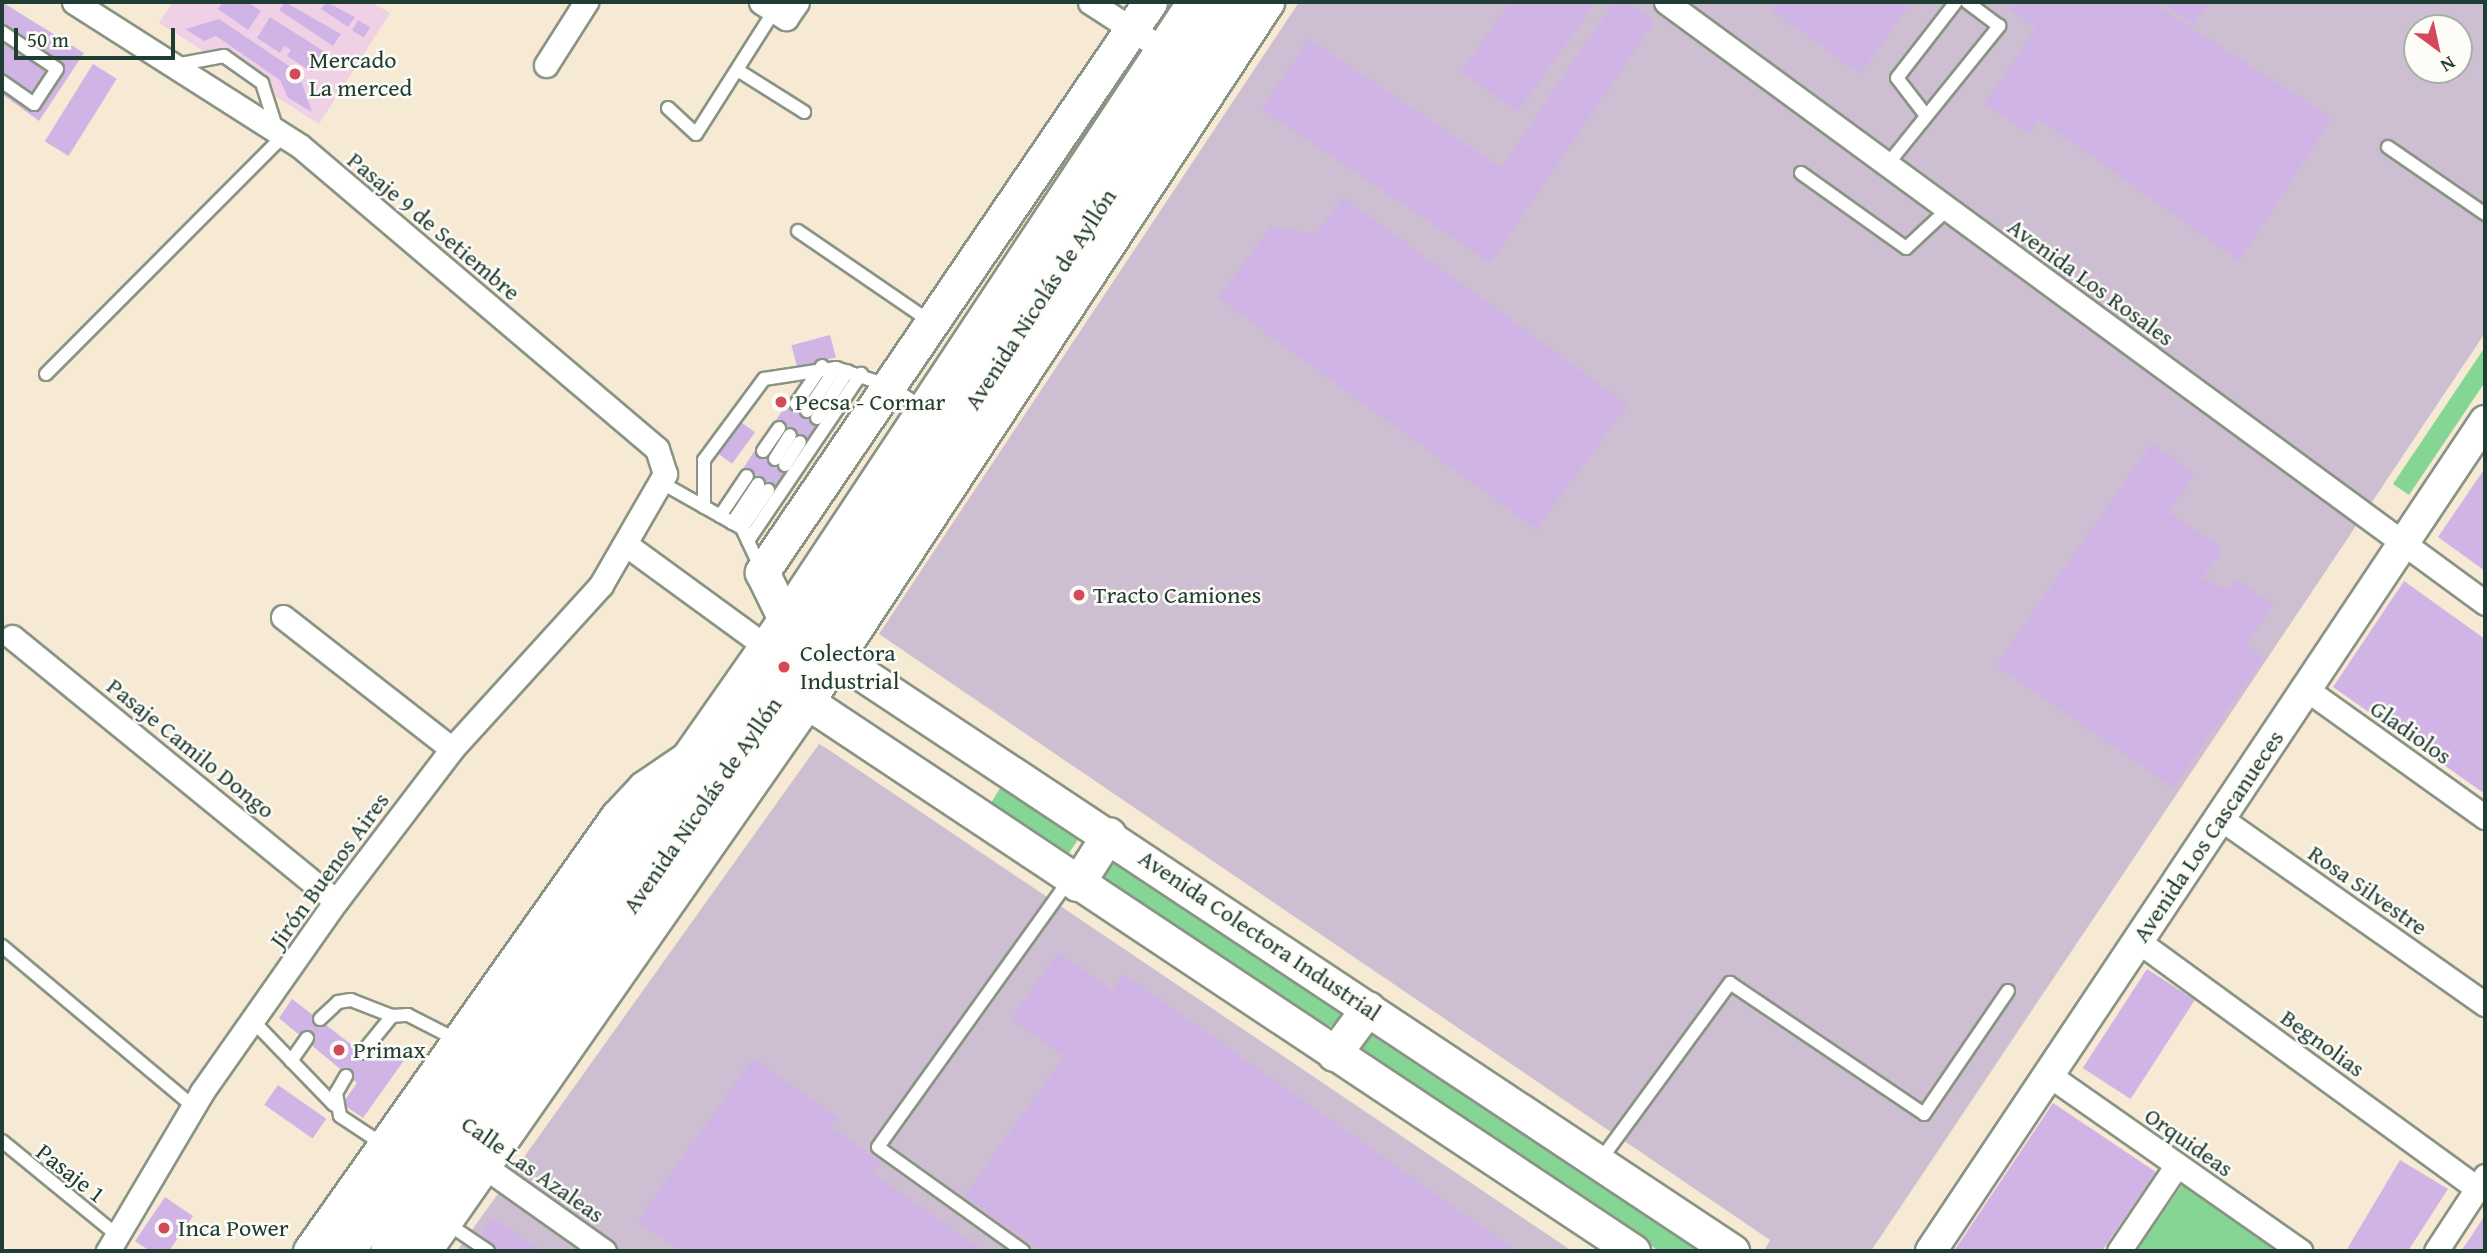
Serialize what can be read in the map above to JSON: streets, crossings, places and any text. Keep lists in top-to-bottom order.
{
  "streets": {
    "main road": ["Avenida Nicolás de Ayllón", "Avenida Colectora Industrial"],
    "street": [
      "Pasaje 9 de Setiembre",
      "Avenida Los Rosales",
      "Gladiolos",
      "Pasaje Camilo Dongo",
      "Avenida Los Cascanueces",
      "Jirón Buenos Aires",
      "Rosa Silvestre",
      "Begnolias",
      "Orquideas",
      "Calle Las Azaleas"
    ],
    "lane": ["Pasaje 1"]
  },
  "crossings": [
    ["Avenida Los Rosales", "Avenida Los Cascanueces"],
    ["Avenida Nicolás de Ayllón", "Avenida Colectora Industrial"],
    ["Avenida Nicolás de Ayllón", "Calle Las Azaleas"],
    ["Gladiolos", "Avenida Los Cascanueces"],
    ["Pasaje Camilo Dongo", "Jirón Buenos Aires"],
    ["Avenida Los Cascanueces", "Rosa Silvestre"],
    ["Avenida Los Cascanueces", "Begnolias"],
    ["Avenida Los Cascanueces", "Orquideas"],
    ["Jirón Buenos Aires", "Pasaje 1"]
  ],
  "places": [
    "Mercado La merced",
    "Pecsa - Cormar",
    "Tracto Camiones",
    "Colectora Industrial",
    "Primax",
    "Inca Power"
  ],
  "scale_bar": "50 m",
  "north": "bottom right"
}
